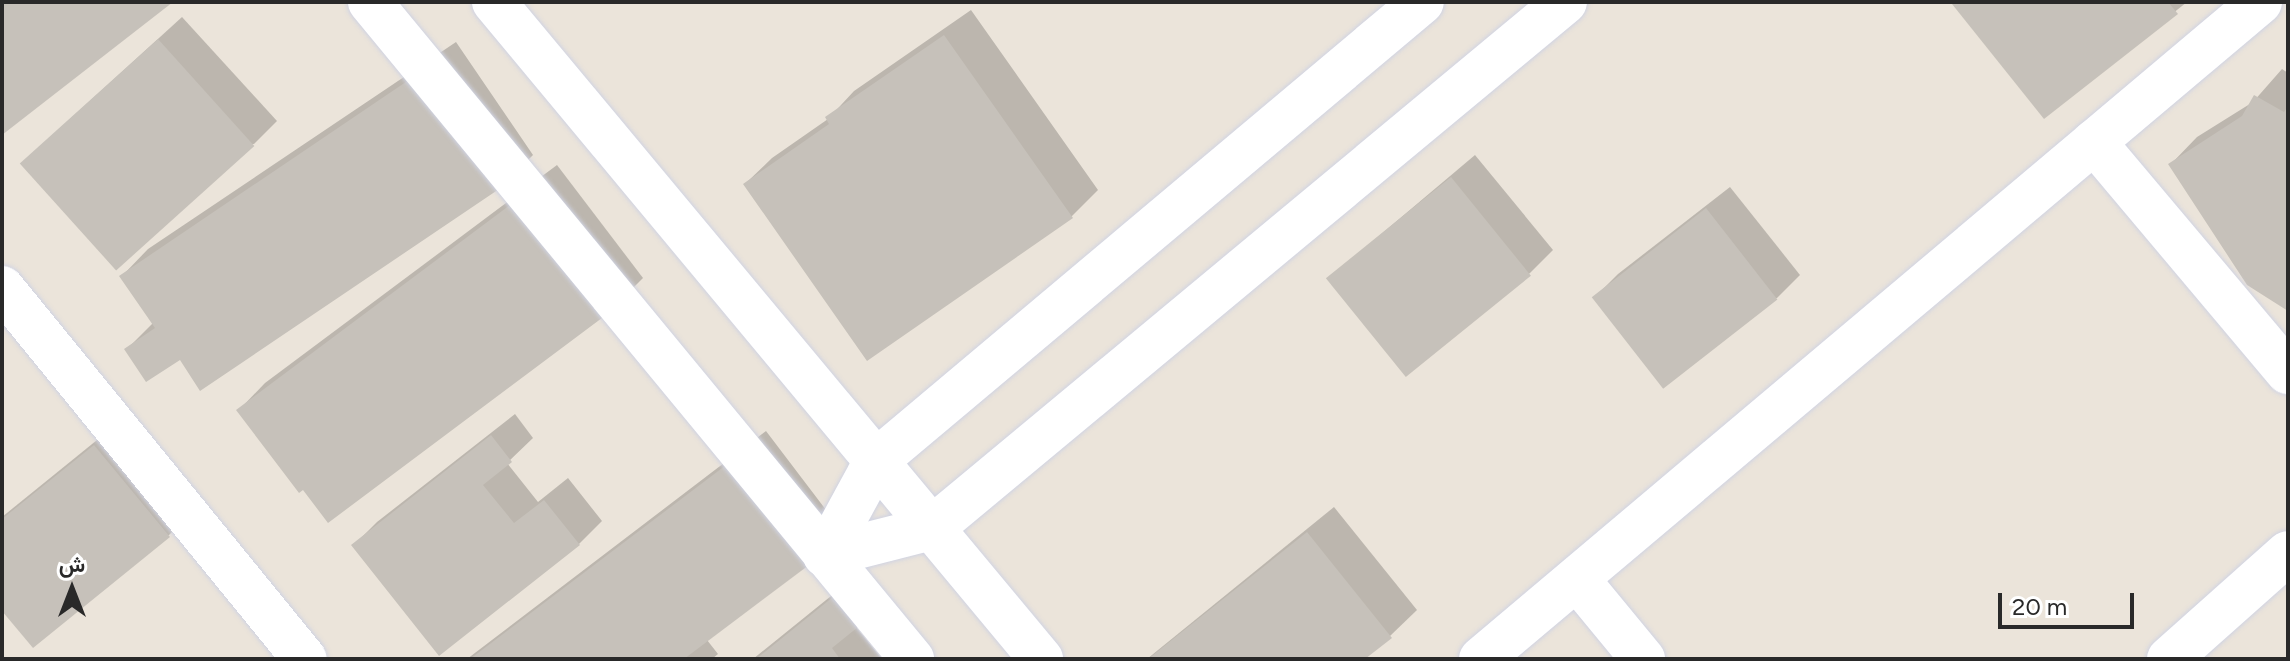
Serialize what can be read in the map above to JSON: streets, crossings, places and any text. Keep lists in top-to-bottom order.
{
  "scale_bar": "20 m",
  "north": "top"
}
